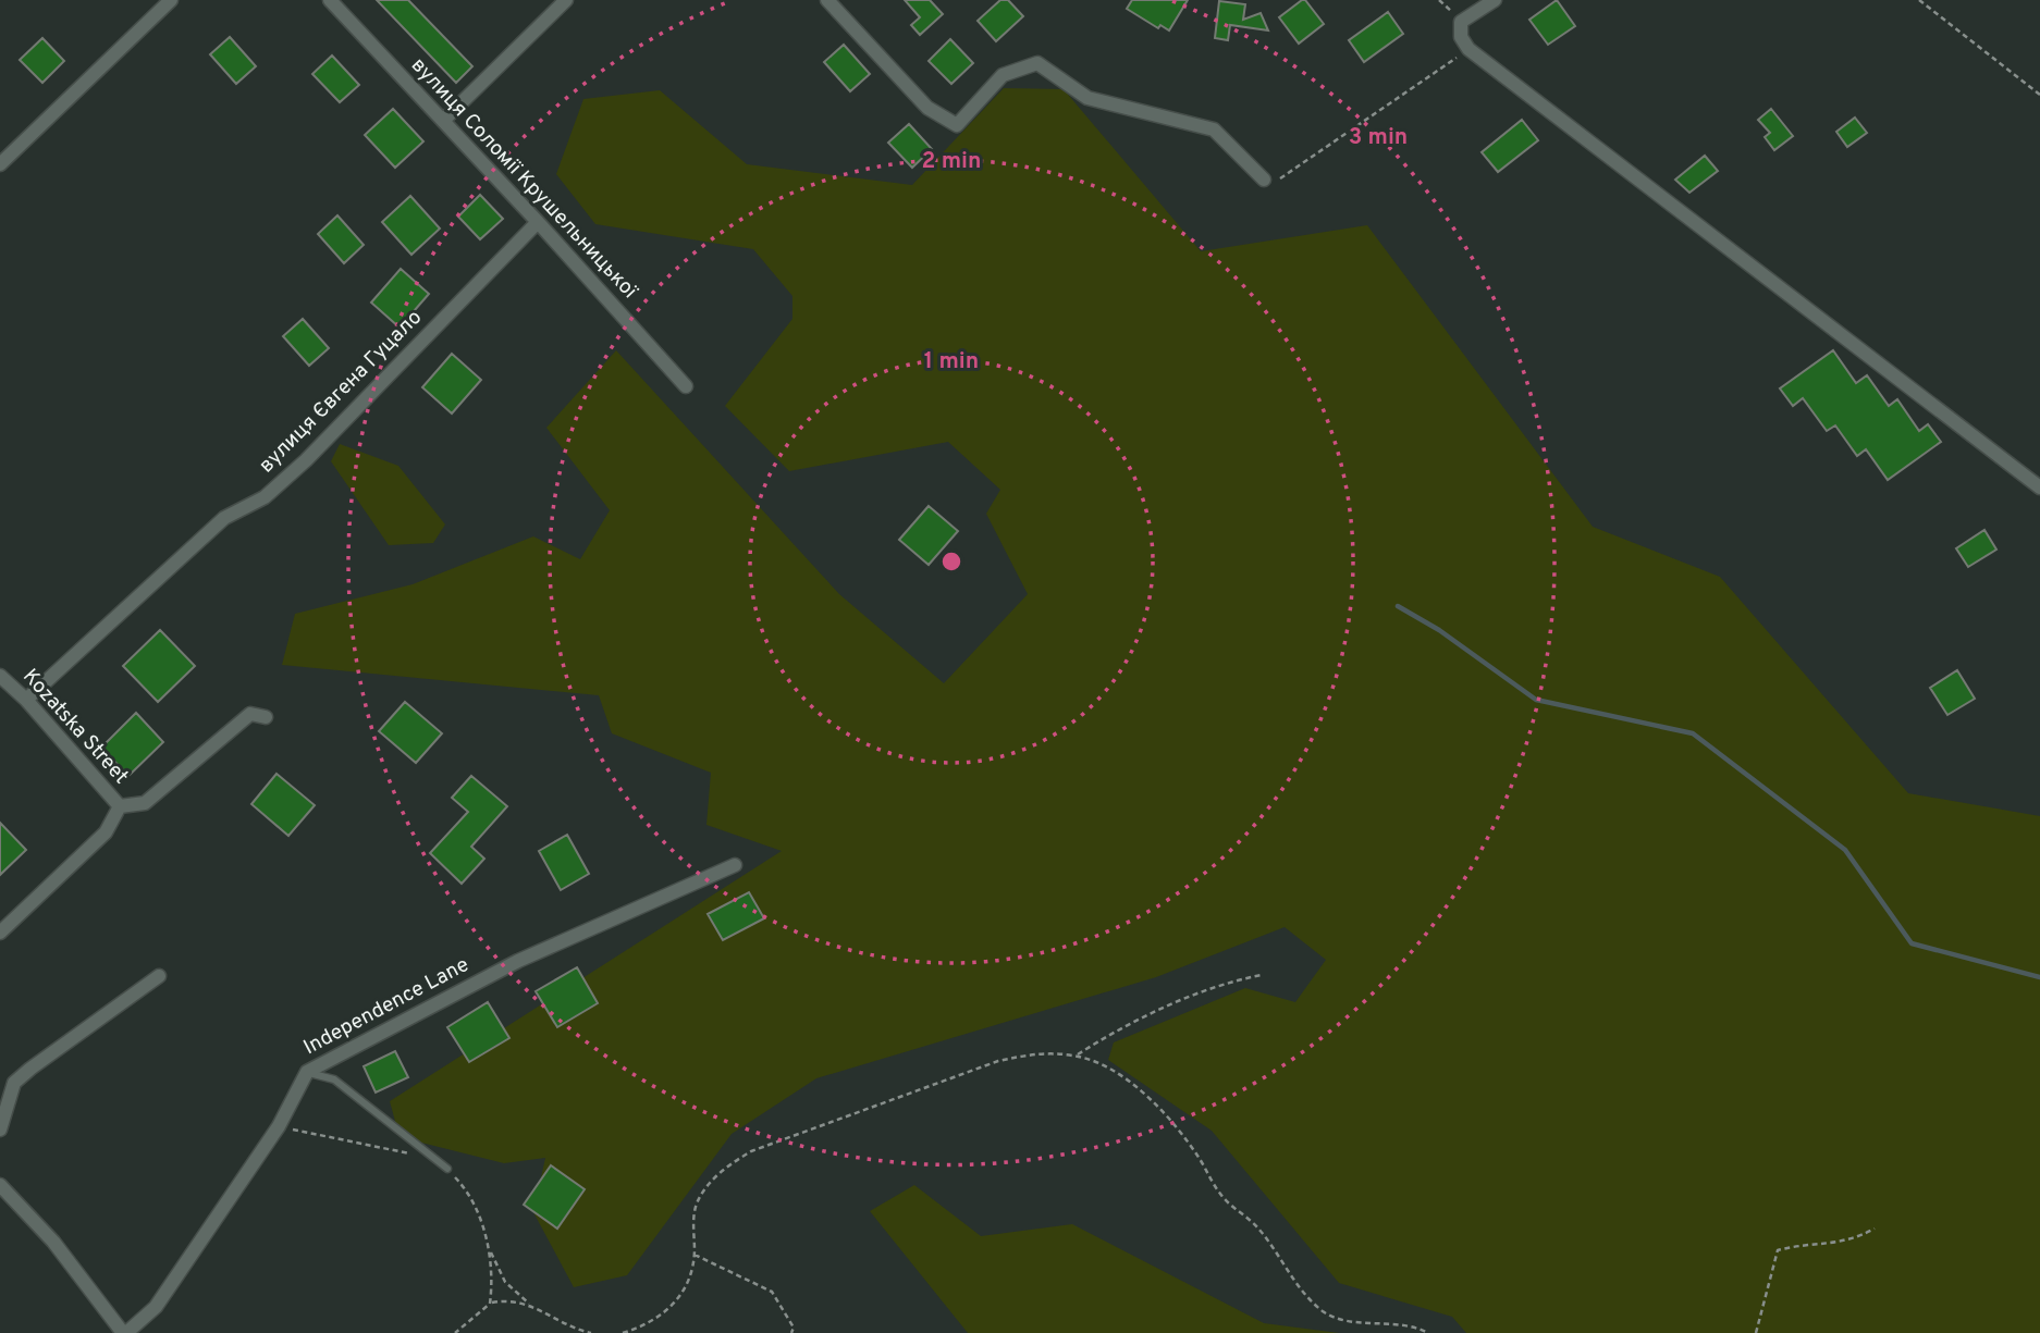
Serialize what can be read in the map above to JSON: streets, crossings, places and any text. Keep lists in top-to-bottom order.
{
  "streets": {
    "street": [
      "вулиця Соломії Крушельницької",
      "вулиця Євгена Гуцало",
      "Kozatska Street",
      "Independence Lane"
    ]
  },
  "crossings": [
    ["вулиця Соломії Крушельницької", "вулиця Євгена Гуцало"],
    ["вулиця Євгена Гуцало", "Kozatska Street"]
  ],
  "rings": ["3 min", "2 min", "1 min"]
}
